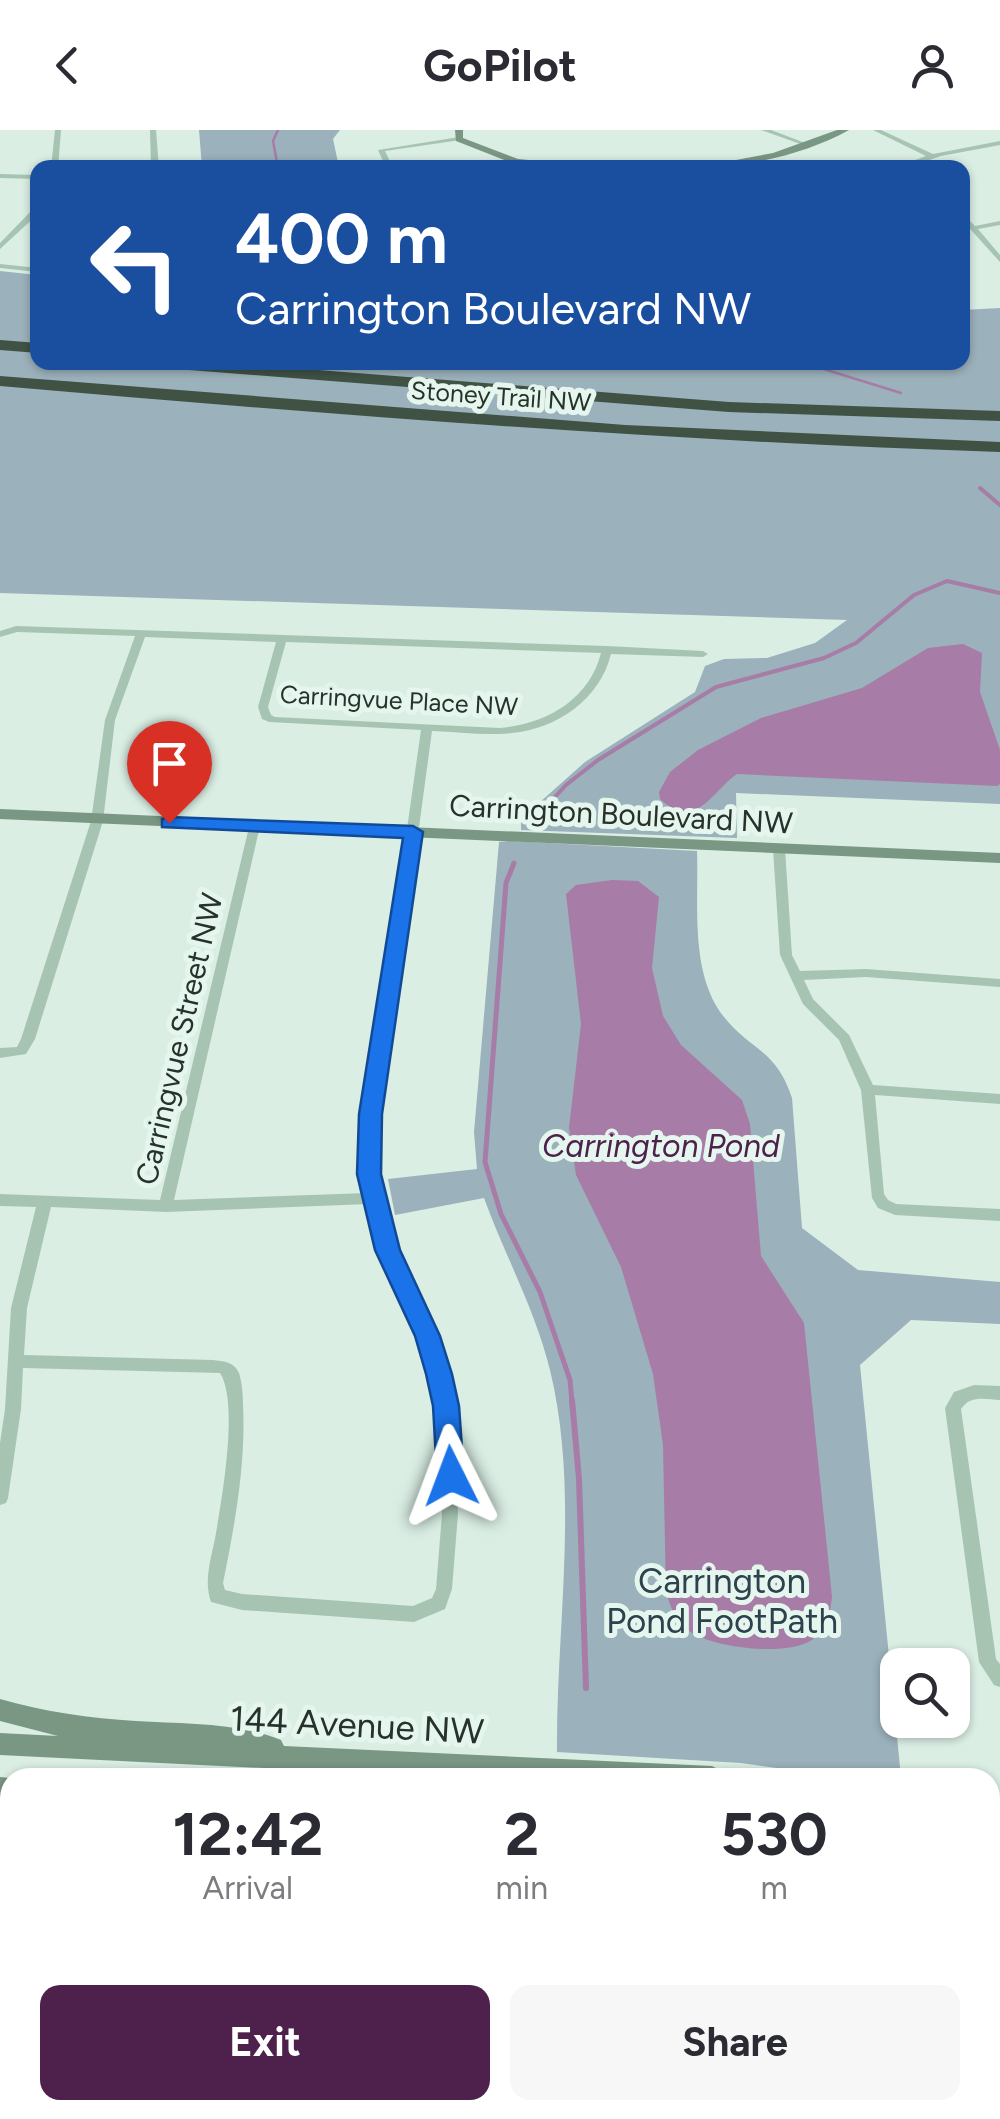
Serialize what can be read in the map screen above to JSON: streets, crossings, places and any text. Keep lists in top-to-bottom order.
{
  "streets": {
    "highway": ["Stoney Trail NW"],
    "street": [
      "Carringvue Place NW",
      "Carrington Boulevard NW",
      "Carringvue Street NW",
      "144 Avenue NW"
    ]
  },
  "crossings": [
    ["Carrington Boulevard NW", "Carringvue Street NW"]
  ],
  "water": ["Carrington Pond"],
  "parks": ["Carrington Pond FootPath"],
  "page": {
    "header": "GoPilot",
    "turn": ["400 m", "Carrington Boulevard NW"],
    "eta": [
      "12:42",
      "Arrival",
      "2",
      "min",
      "530",
      "m"
    ],
    "buttons": ["Exit", "Share"]
  }
}
